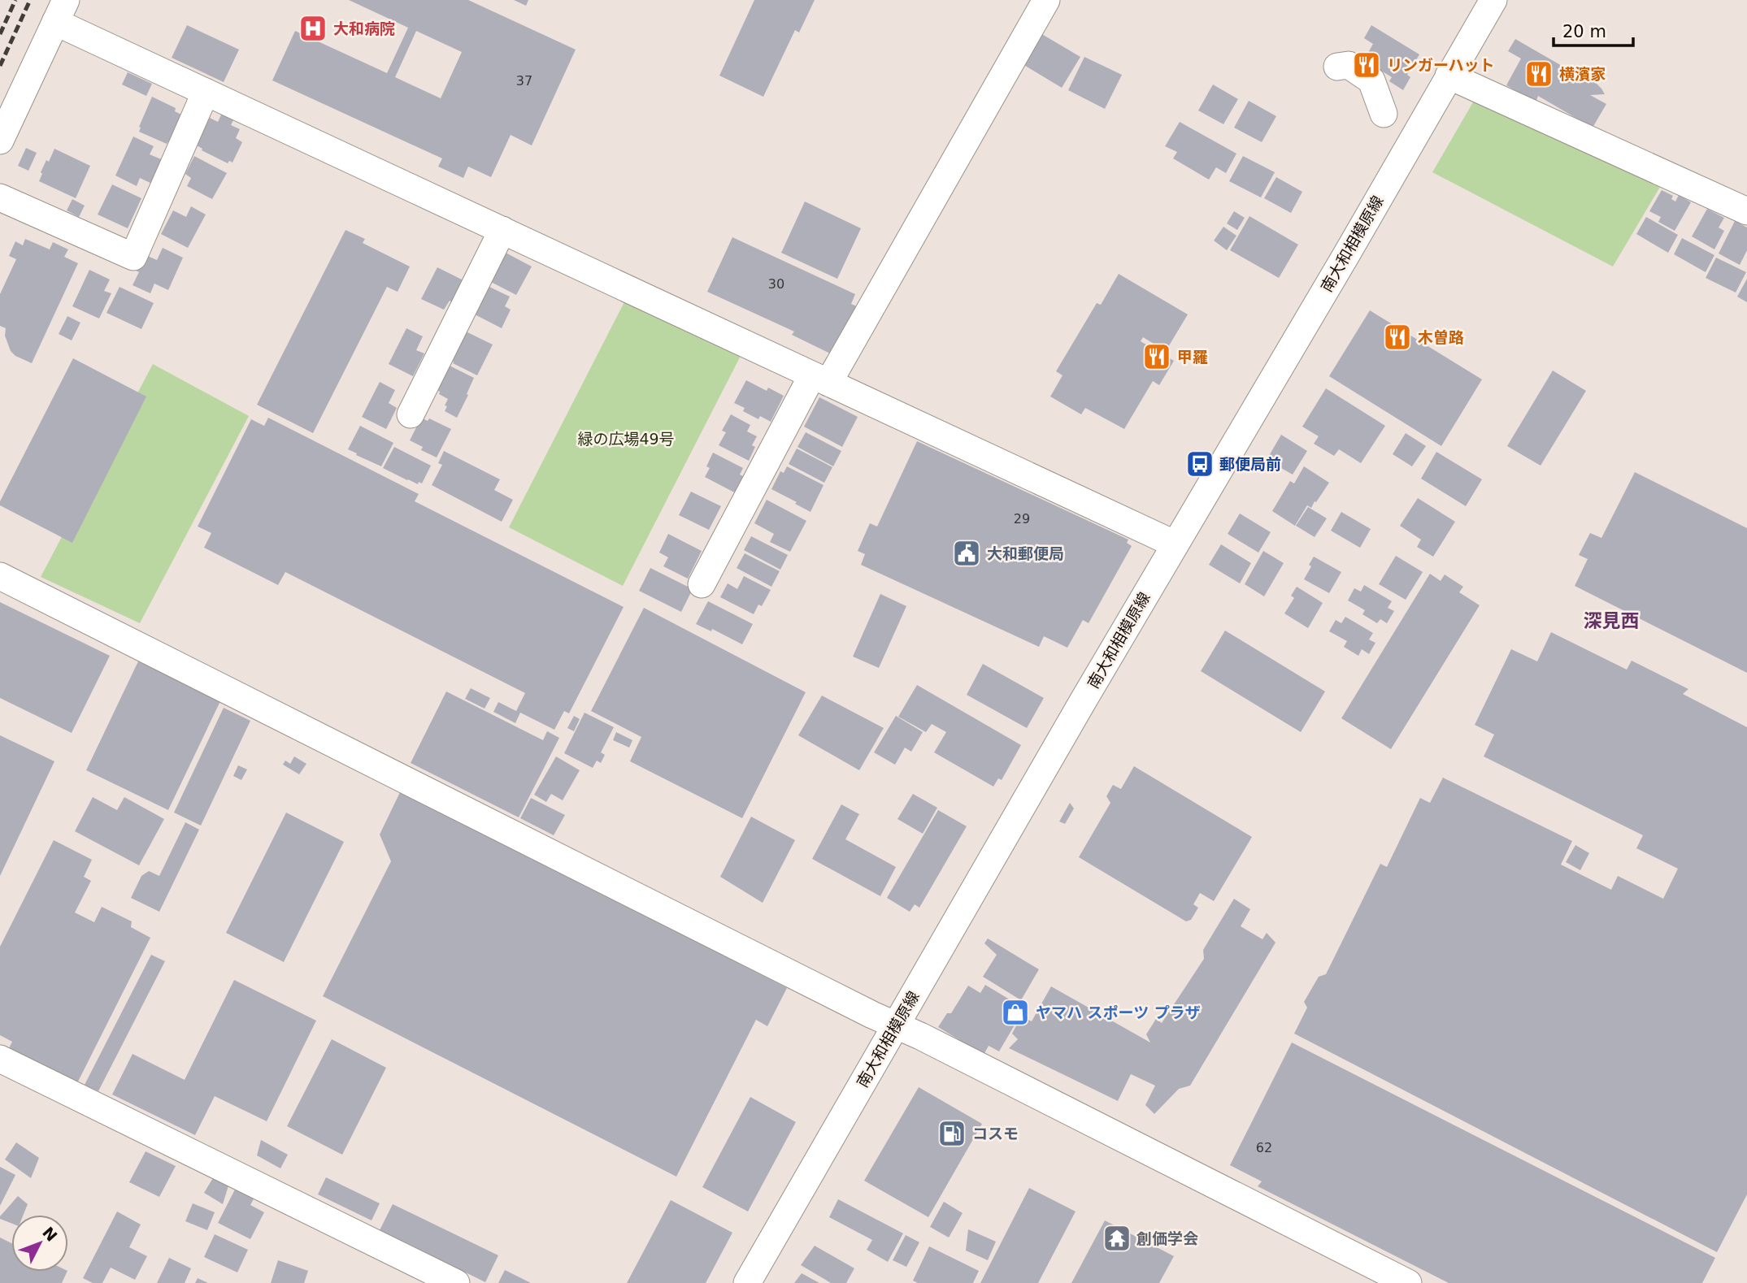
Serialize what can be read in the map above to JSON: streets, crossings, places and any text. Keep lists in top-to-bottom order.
{
  "streets": {
    "street": ["南大和相模原線"]
  },
  "districts": ["深見西"],
  "parks": ["緑の広場49号"],
  "places": {
    "hospital": ["大和病院"],
    "restaurant": [
      "リンガーハット",
      "横濱家",
      "木曽路",
      "甲羅"
    ],
    "bus stop": ["郵便局前"],
    "public building": ["大和郵便局"],
    "shop": ["ヤマハ スポーツ プラザ"],
    "fuel station": ["コスモ"],
    "temple": ["創価学会"]
  },
  "house_numbers": [
    "37",
    "30",
    "29",
    "62"
  ],
  "scale_bar": "20 m",
  "north": "top right"
}
